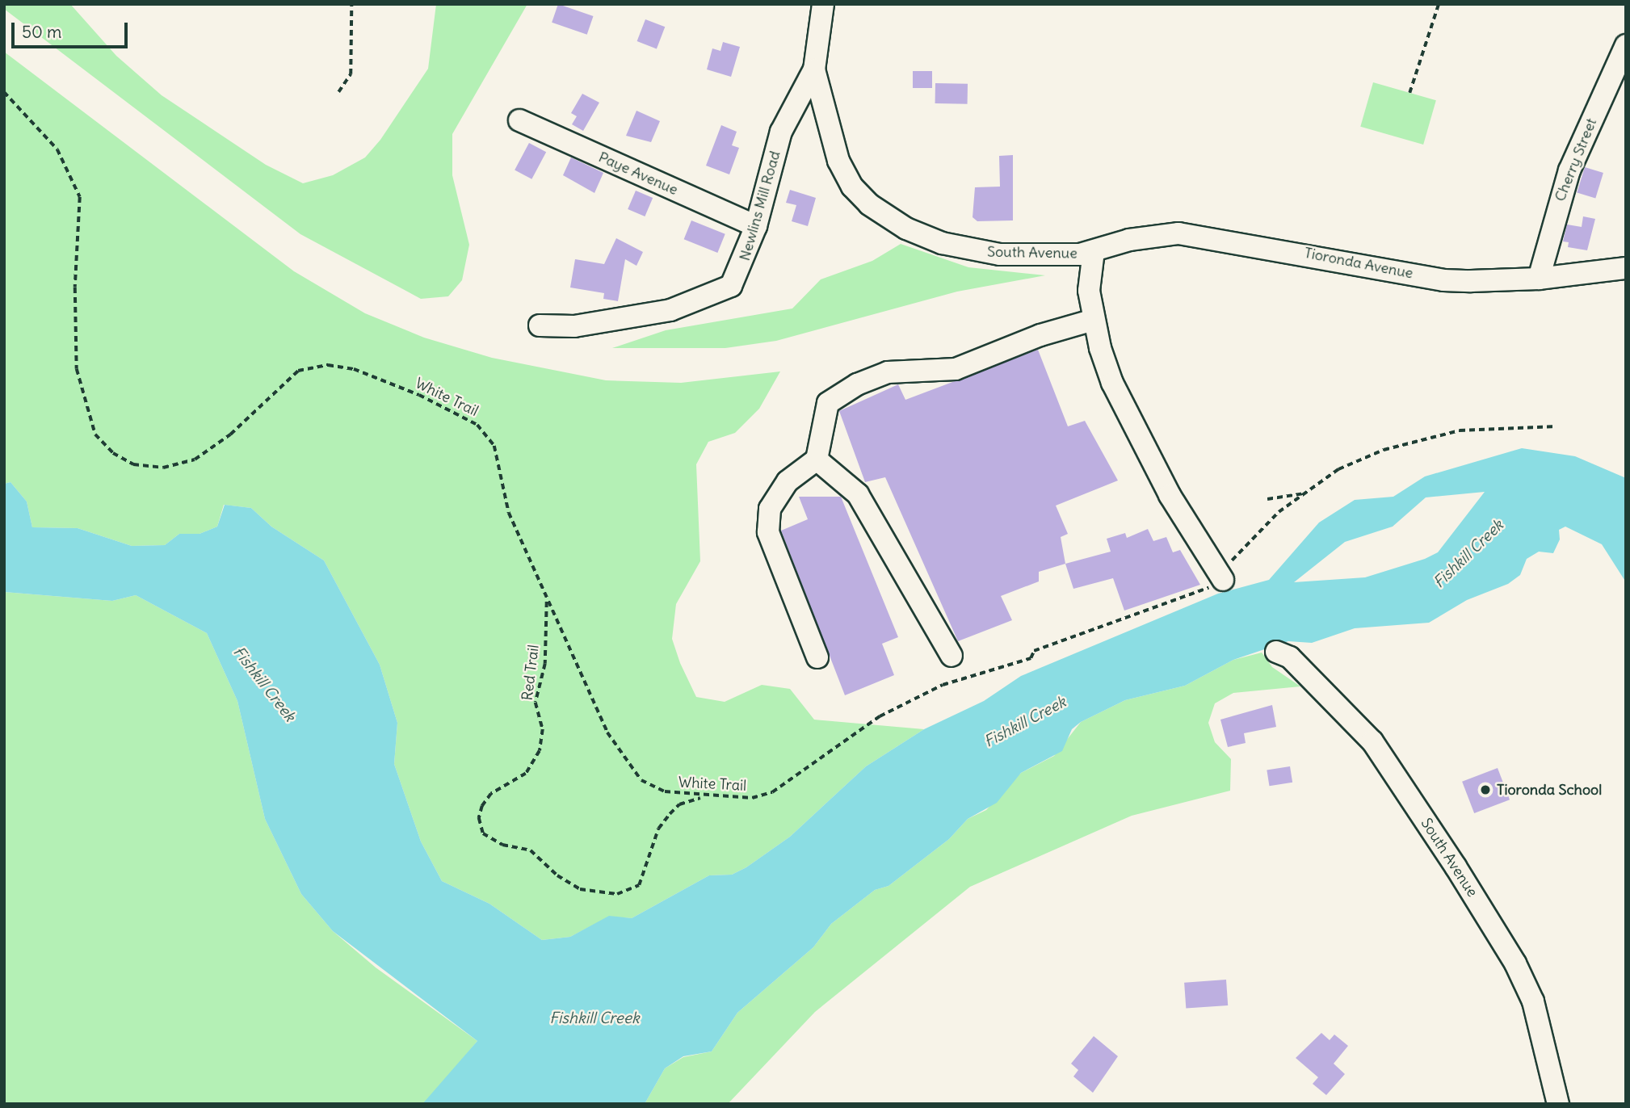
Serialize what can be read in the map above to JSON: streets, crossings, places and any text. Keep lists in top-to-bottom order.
{
  "streets": {
    "street": [
      "Cherry Street",
      "Paye Avenue",
      "Newlins Mill Road",
      "South Avenue",
      "Tioronda Avenue"
    ],
    "path": ["White Trail", "Red Trail"]
  },
  "crossings": [
    ["Cherry Street", "Tioronda Avenue"],
    ["Paye Avenue", "Newlins Mill Road"],
    ["Newlins Mill Road", "South Avenue"],
    ["South Avenue", "Tioronda Avenue"],
    ["South Avenue", "White Trail"],
    ["White Trail", "Red Trail"]
  ],
  "water": ["Fishkill Creek"],
  "places": ["Tioronda School"],
  "scale_bar": "50 m"
}
